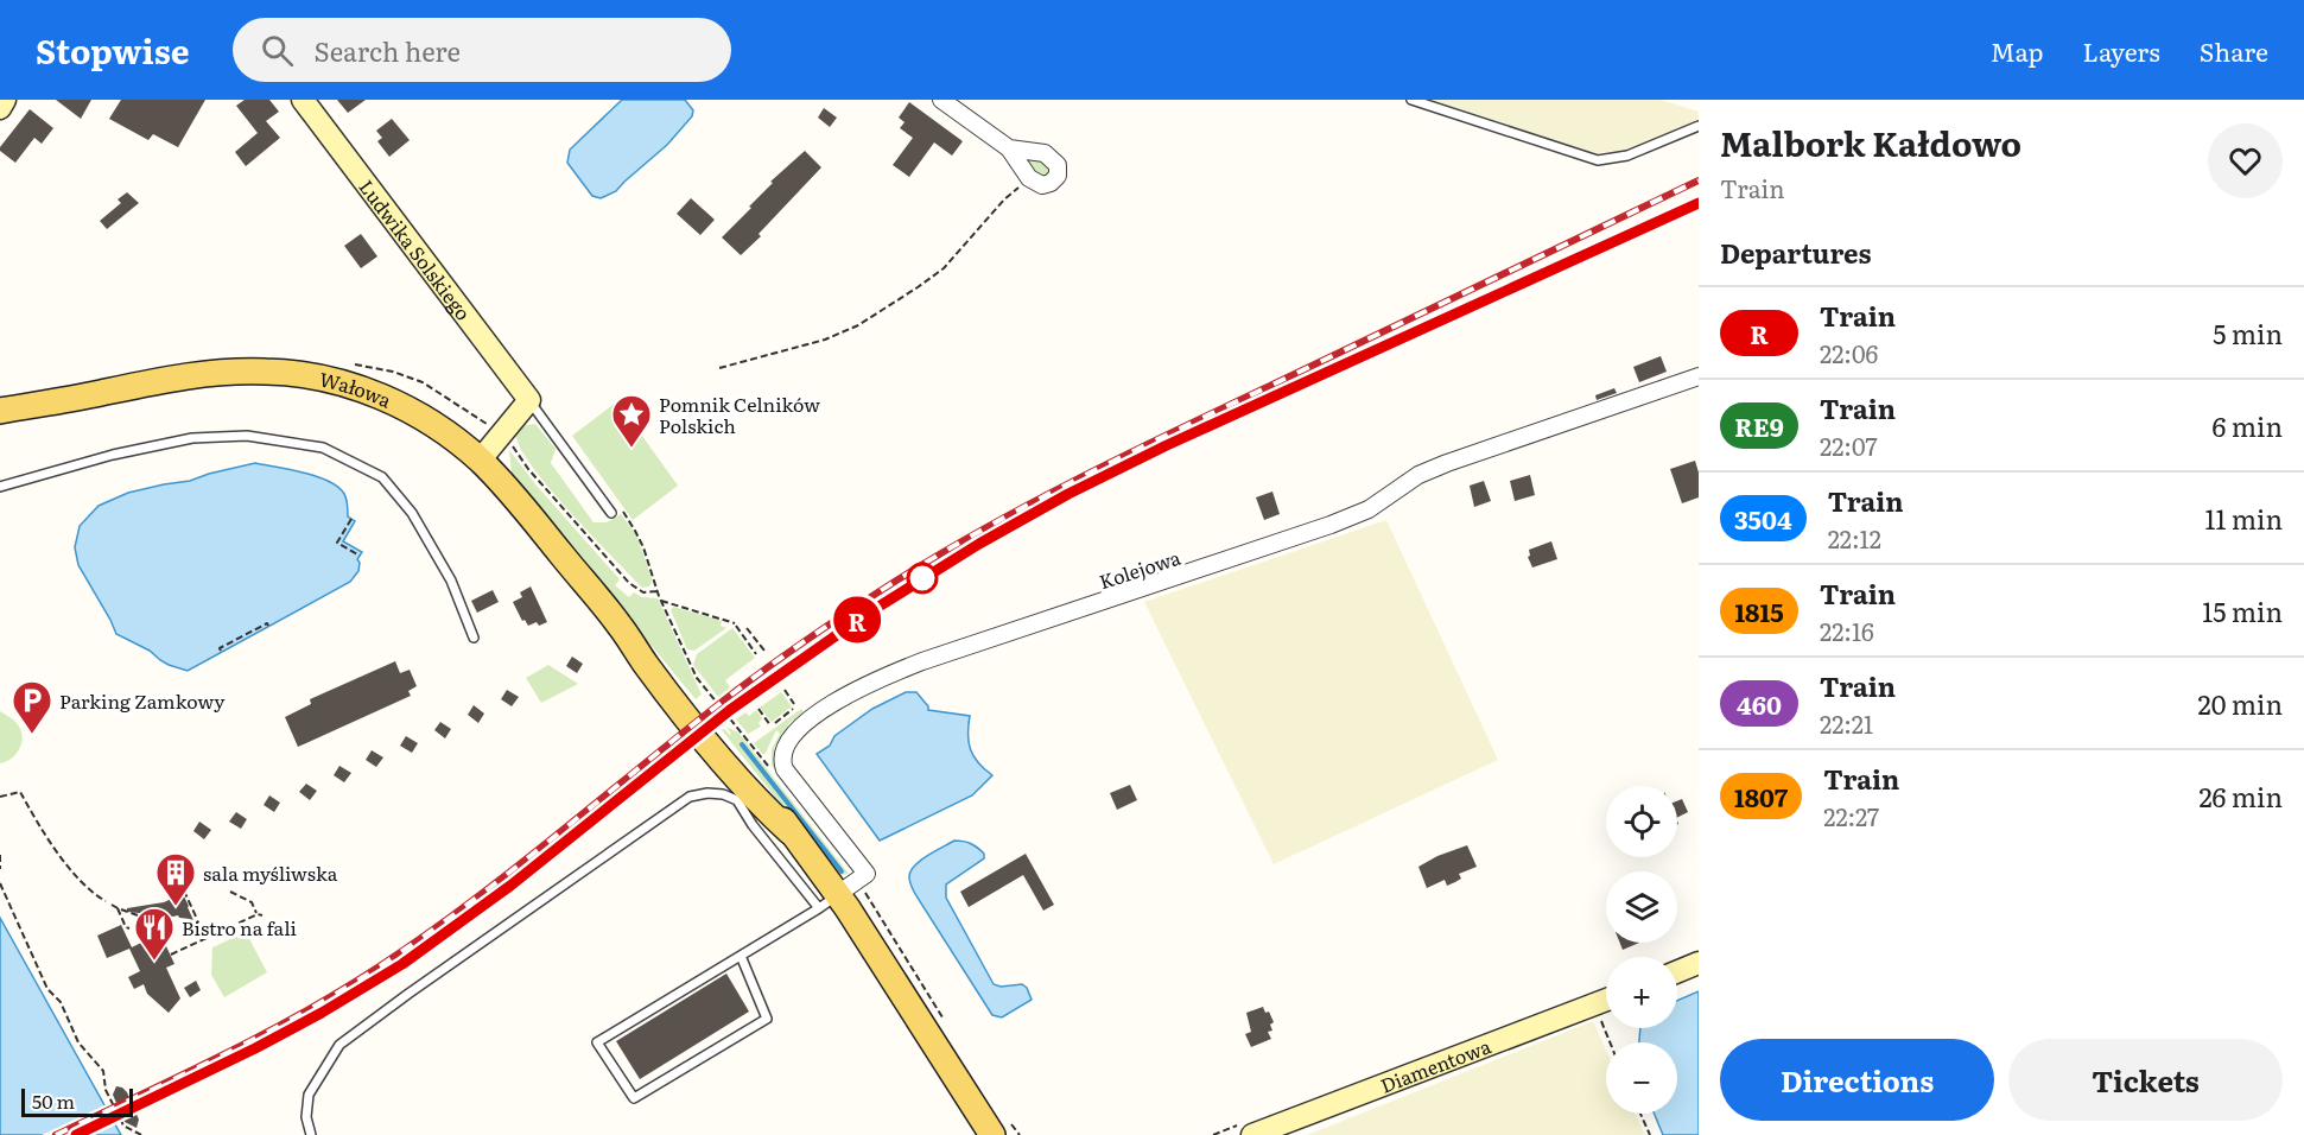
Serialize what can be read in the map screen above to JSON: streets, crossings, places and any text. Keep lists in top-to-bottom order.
{
  "streets": {
    "main road": ["Wałowa"],
    "street": ["Ludwika Solskiego", "Kolejowa", "Diamentowa"]
  },
  "crossings": [
    ["Wałowa", "Kolejowa"]
  ],
  "places": {
    "place": ["Pomnik Celników Polskich"],
    "parking": ["Parking Zamkowy"],
    "building": ["sala myśliwska"],
    "restaurant": ["Bistro na fali"]
  },
  "scale_bar": "50 m",
  "page": {
    "header": "Stopwise",
    "search": "Search here",
    "nav": ["Map", "Layers", "Share"],
    "on_map": "R",
    "heading": [
      ["Malbork Kałdowo", "Train"],
      "Departures"
    ],
    "list": [
      {
        "mark": "R",
        "name": "Train",
        "note": "22:06",
        "value": "5 min"
      },
      {
        "mark": "RE9",
        "name": "Train",
        "note": "22:07",
        "value": "6 min"
      },
      {
        "mark": "3504",
        "name": "Train",
        "note": "22:12",
        "value": "11 min"
      },
      {
        "mark": "1815",
        "name": "Train",
        "note": "22:16",
        "value": "15 min"
      },
      {
        "mark": "460",
        "name": "Train",
        "note": "22:21",
        "value": "20 min"
      },
      {
        "mark": "1807",
        "name": "Train",
        "note": "22:27",
        "value": "26 min"
      }
    ],
    "map_buttons": ["+", "−"],
    "buttons": ["Directions", "Tickets"],
    "scale": "50 m"
  }
}
